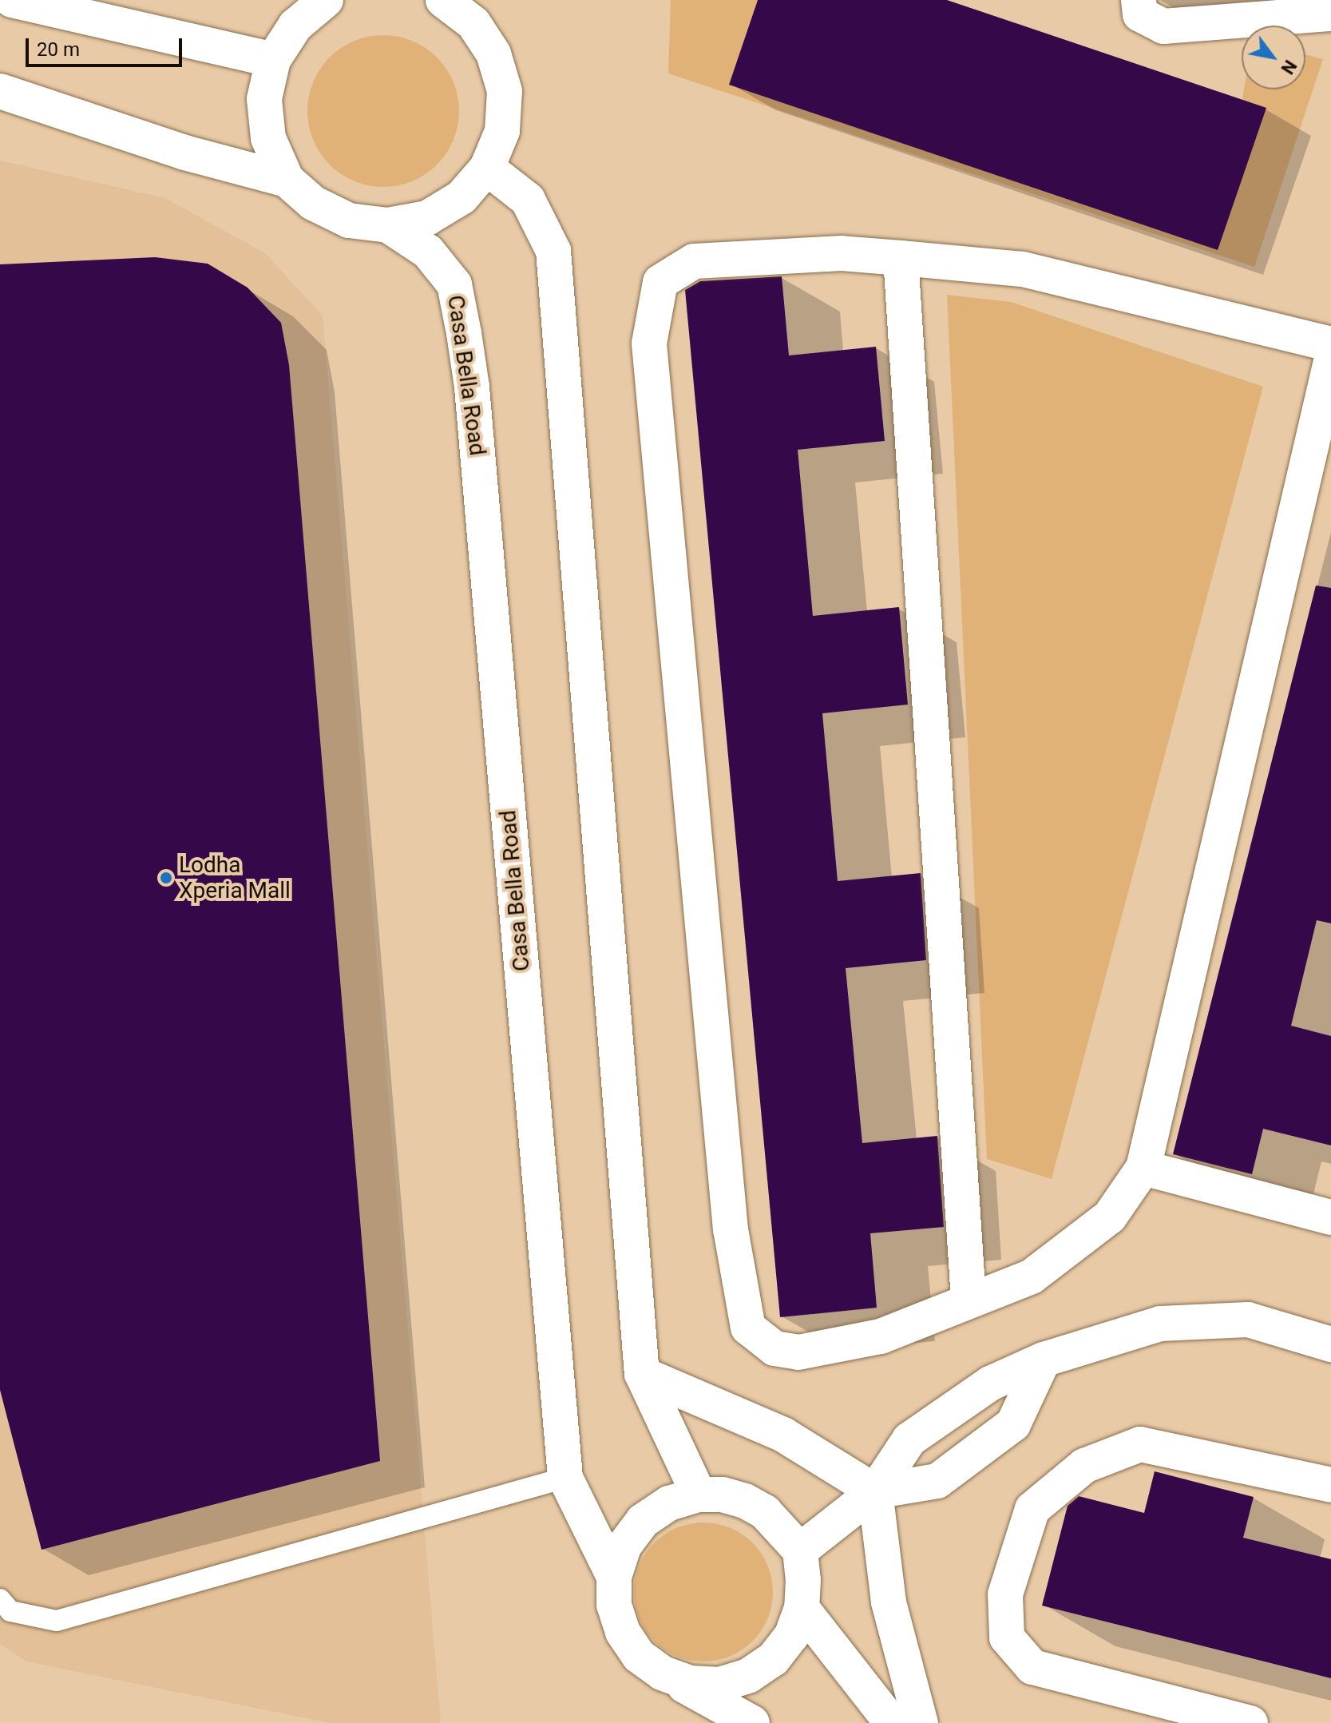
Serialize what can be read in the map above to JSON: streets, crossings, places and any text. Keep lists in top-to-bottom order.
{
  "streets": {
    "street": ["Casa Bella Road"]
  },
  "places": ["Lodha Xperia Mall"],
  "scale_bar": "20 m",
  "north": "bottom right"
}
